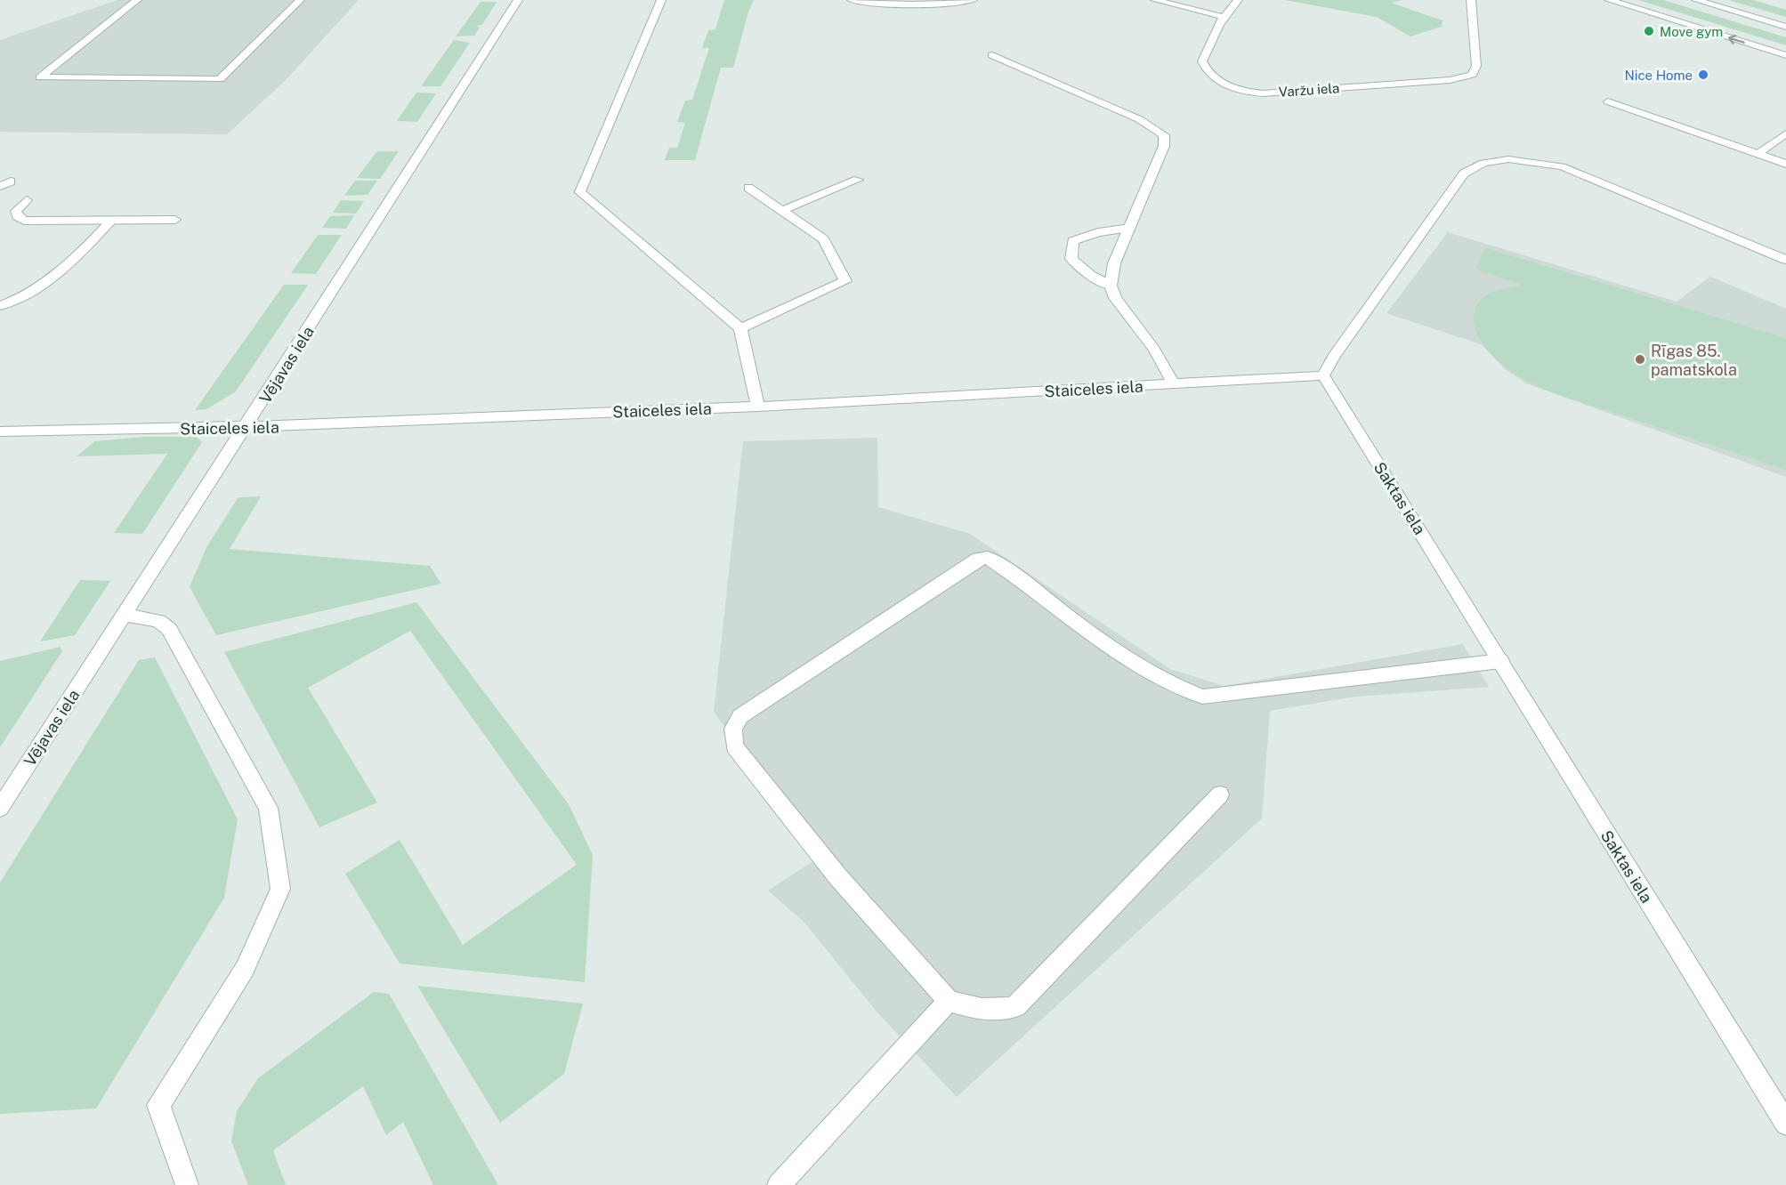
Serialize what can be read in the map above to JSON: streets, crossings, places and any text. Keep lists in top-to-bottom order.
{
  "streets": {
    "street": [
      "Varžu iela",
      "Vējavas iela",
      "Staiceles iela",
      "Saktas iela"
    ]
  },
  "crossings": [
    ["Vējavas iela", "Staiceles iela"],
    ["Staiceles iela", "Saktas iela"]
  ],
  "places": ["Move gym", "Nice Home", "Rīgas 85. pamatskola"]
}
